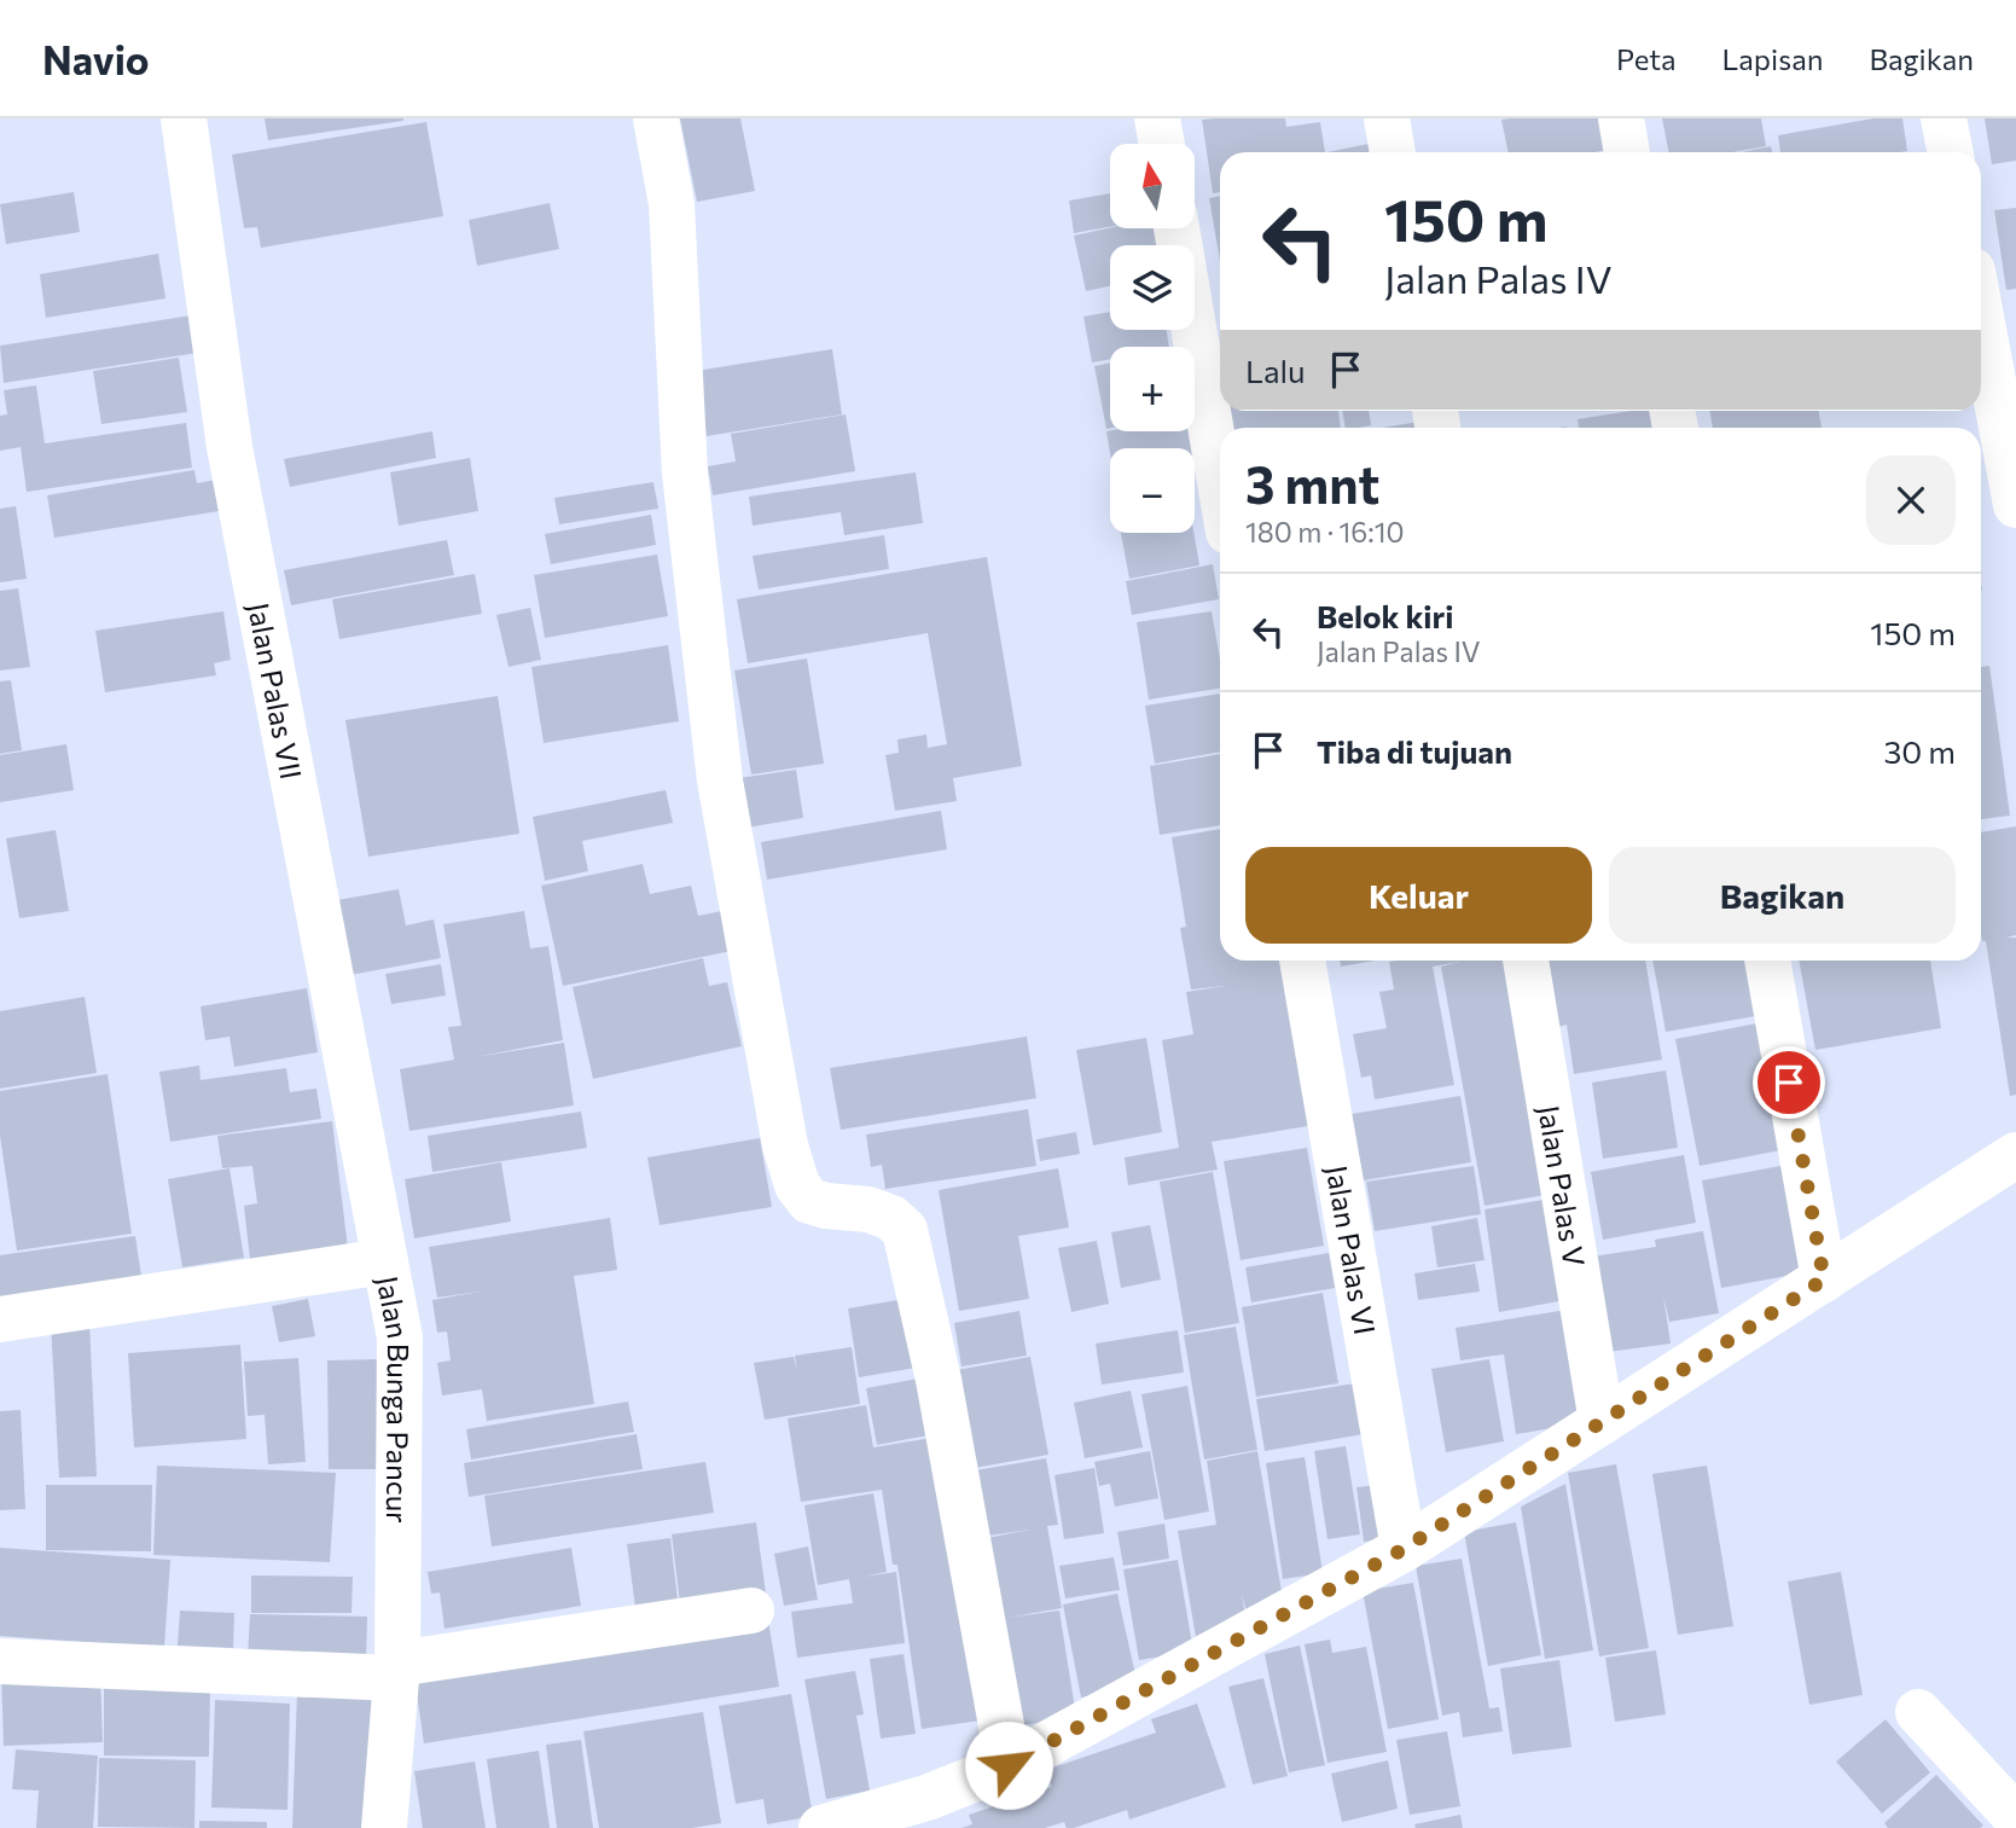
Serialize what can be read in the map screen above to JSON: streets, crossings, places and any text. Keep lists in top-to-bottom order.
{
  "streets": {
    "street": [
      "Jalan Palas VII",
      "Jalan Palas V",
      "Jalan Palas VI",
      "Jalan Bunga Pancur"
    ]
  },
  "crossings": [
    ["Jalan Palas VII", "Jalan Bunga Pancur"]
  ],
  "north": "top",
  "page": {
    "header": "Navio",
    "nav": ["Peta", "Lapisan", "Bagikan"],
    "map_buttons": ["+", "−"],
    "turn": ["150 m", "Jalan Palas IV"],
    "then": "Lalu",
    "heading": ["3 mnt", "180 m · 16:10"],
    "list": [
      {
        "name": "Belok kiri",
        "note": "Jalan Palas IV",
        "value": "150 m"
      },
      {
        "name": "Tiba di tujuan",
        "value": "30 m"
      }
    ],
    "buttons": ["Keluar", "Bagikan"]
  }
}
